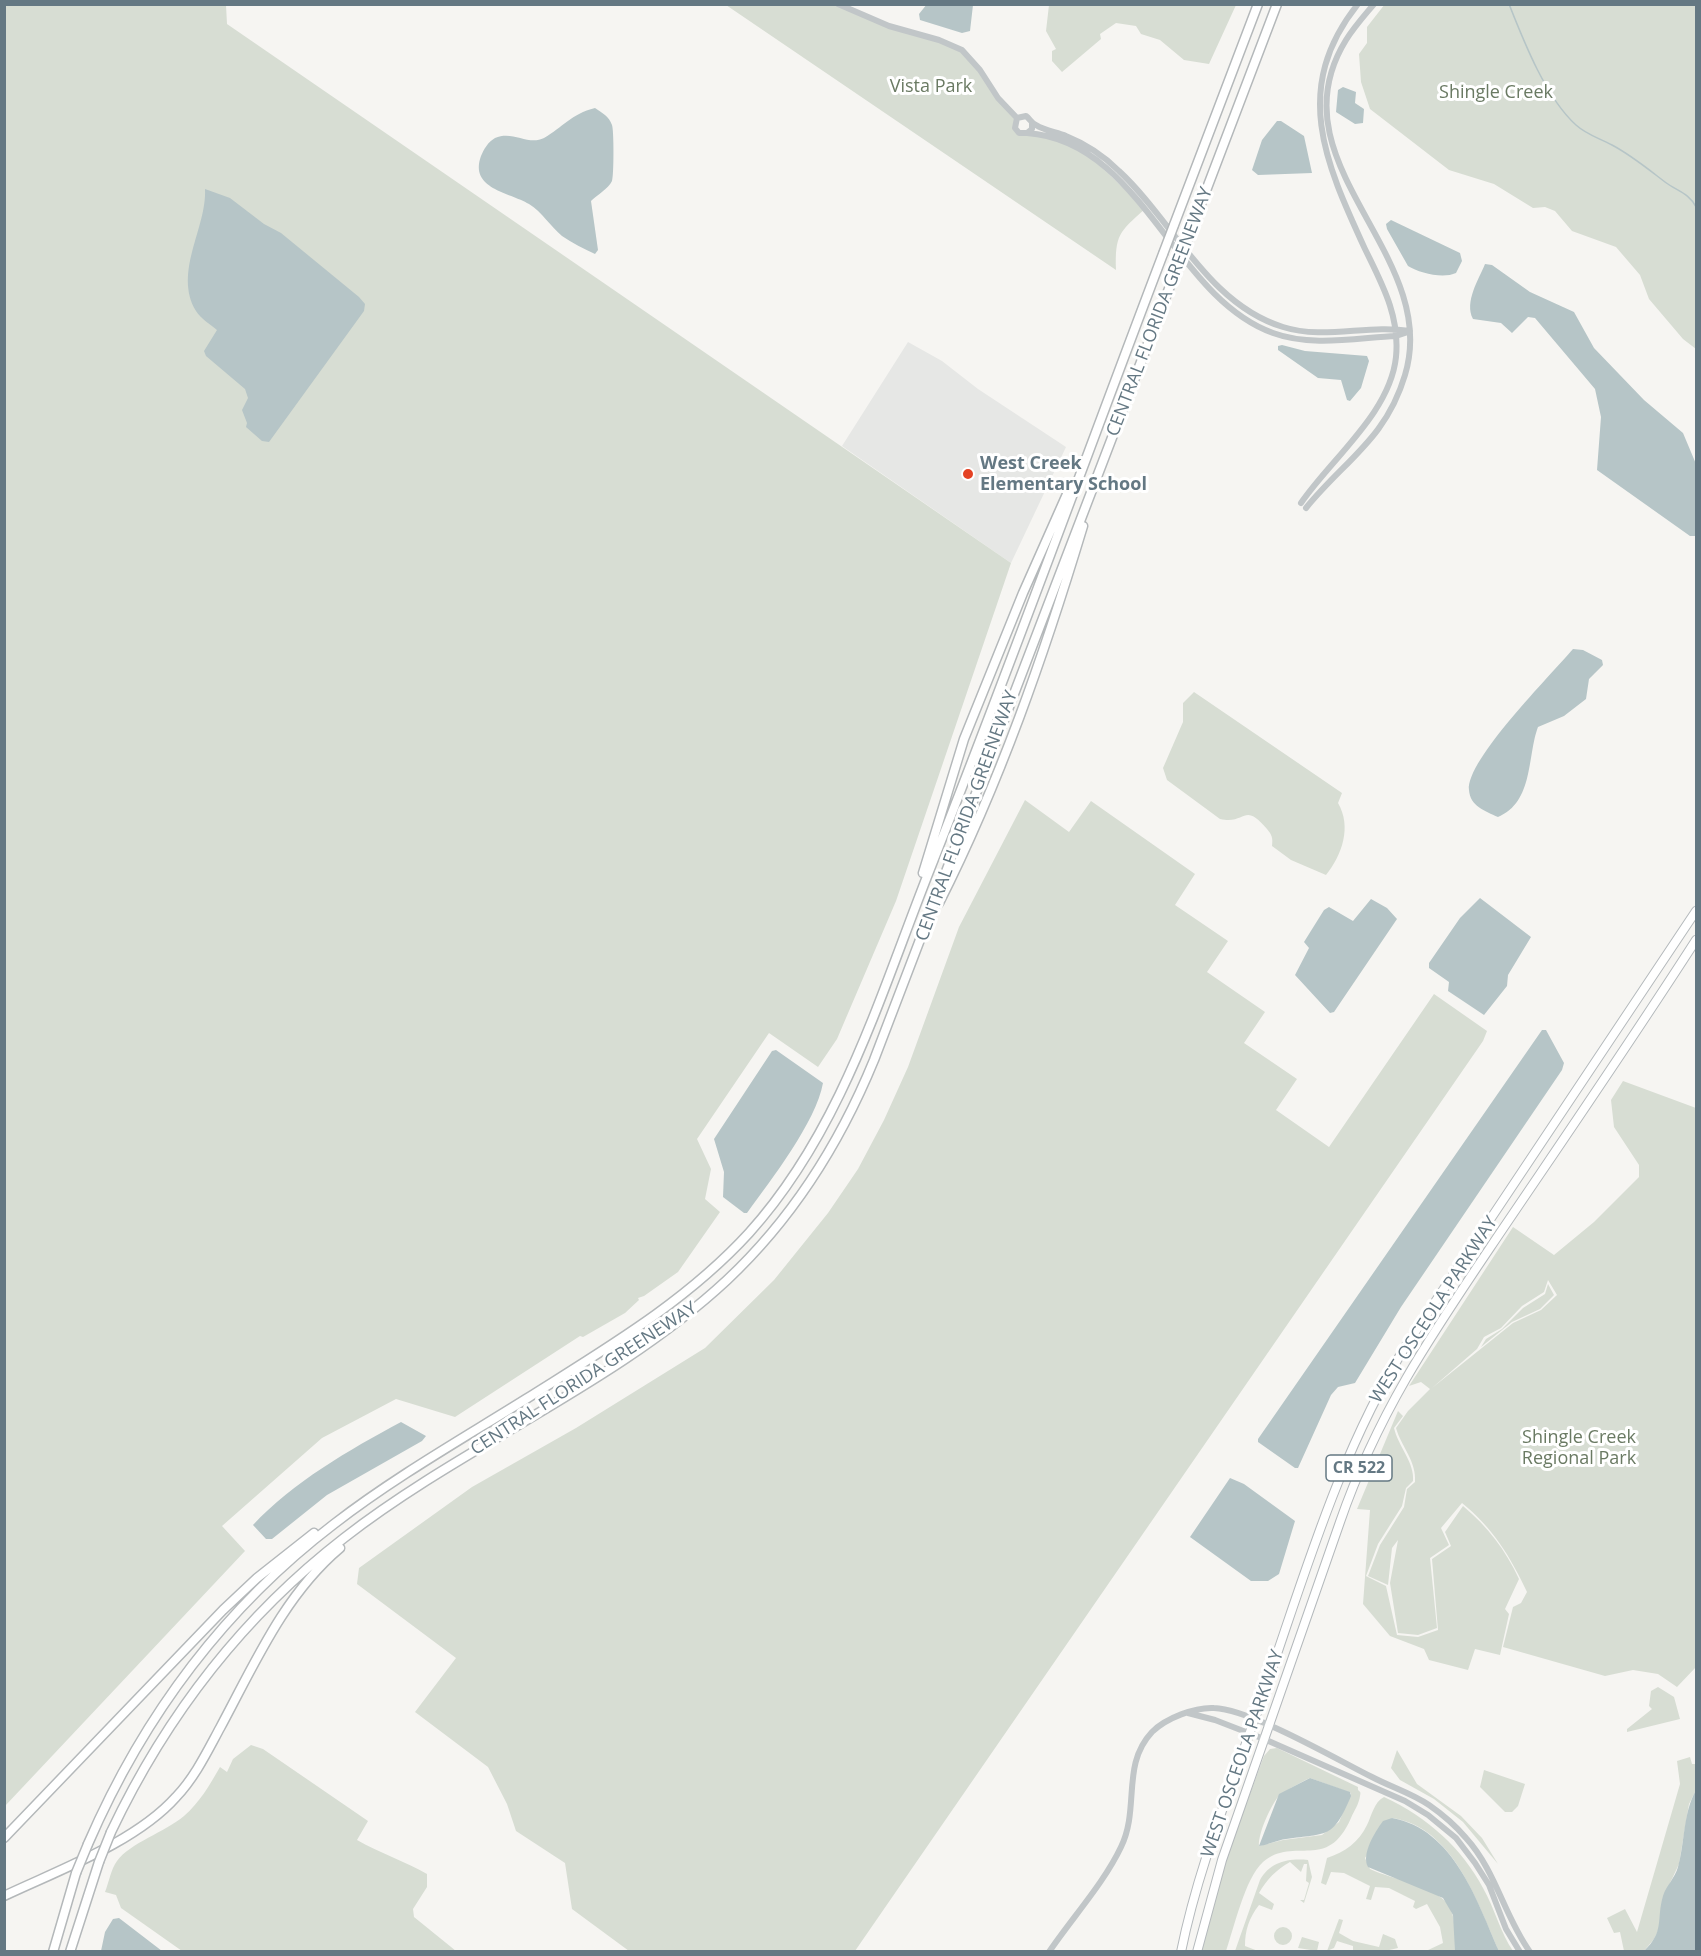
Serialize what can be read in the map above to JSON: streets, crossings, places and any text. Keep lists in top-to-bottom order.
{
  "streets": {
    "highway": ["CENTRAL FLORIDA GREENEWAY"],
    "main road": ["WEST OSCEOLA PARKWAY", "CR 522"]
  },
  "parks": ["Vista Park", "Shingle Creek", "Shingle Creek Regional Park"],
  "places": ["West Creek Elementary School"]
}
